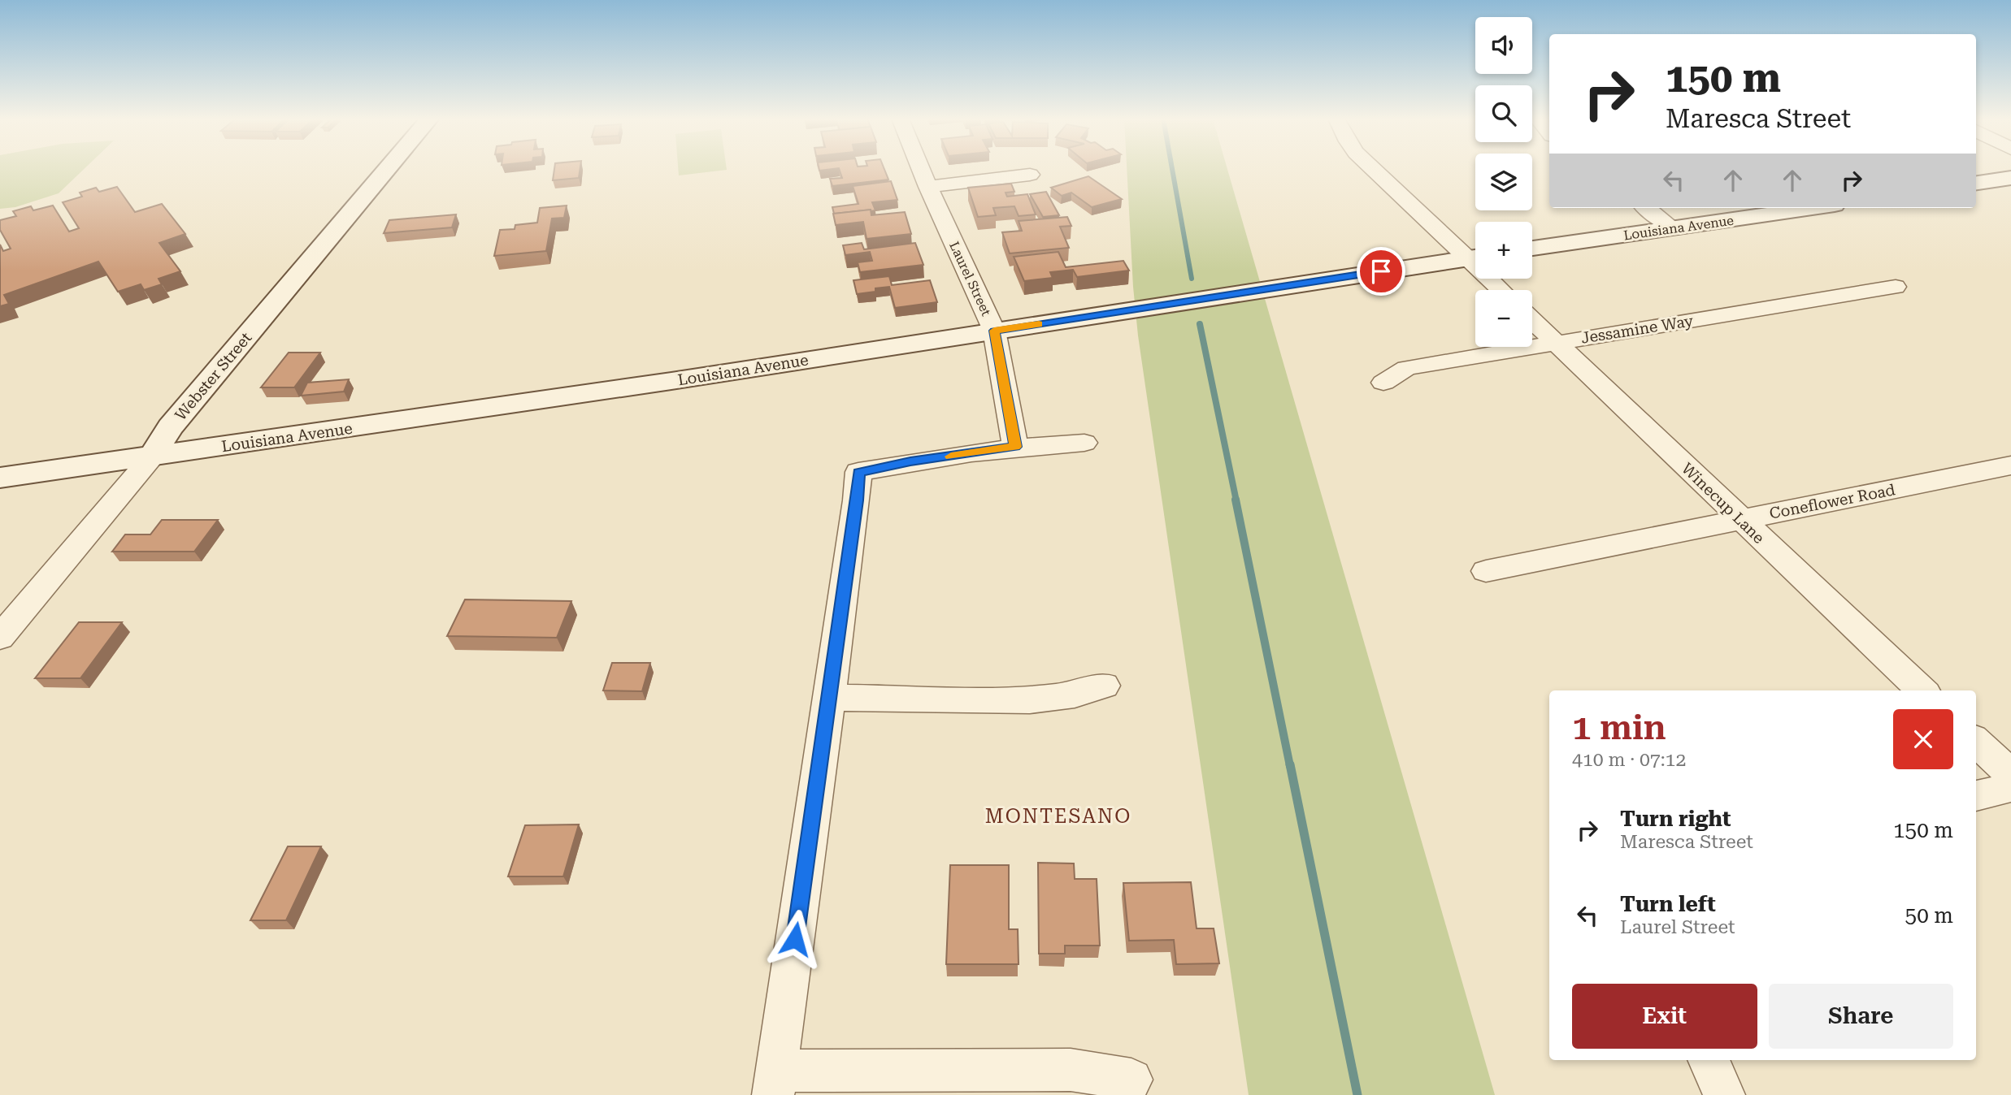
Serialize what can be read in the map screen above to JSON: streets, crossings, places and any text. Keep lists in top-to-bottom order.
{
  "streets": {
    "street": [
      "Louisiana Avenue",
      "Laurel Street",
      "Jessamine Way",
      "Webster Street",
      "Coneflower Road",
      "Winecup Lane"
    ]
  },
  "crossings": [
    ["Louisiana Avenue", "Laurel Street"],
    ["Louisiana Avenue", "Webster Street"],
    ["Jessamine Way", "Winecup Lane"],
    ["Coneflower Road", "Winecup Lane"]
  ],
  "districts": ["MONTESANO"],
  "page": {
    "map_buttons": ["+", "−"],
    "turn": ["150 m", "Maresca Street"],
    "heading": ["1 min", "410 m · 07:12"],
    "list": [
      {
        "name": "Turn right",
        "note": "Maresca Street",
        "value": "150 m"
      },
      {
        "name": "Turn left",
        "note": "Laurel Street",
        "value": "50 m"
      }
    ],
    "buttons": ["Exit", "Share"]
  }
}
